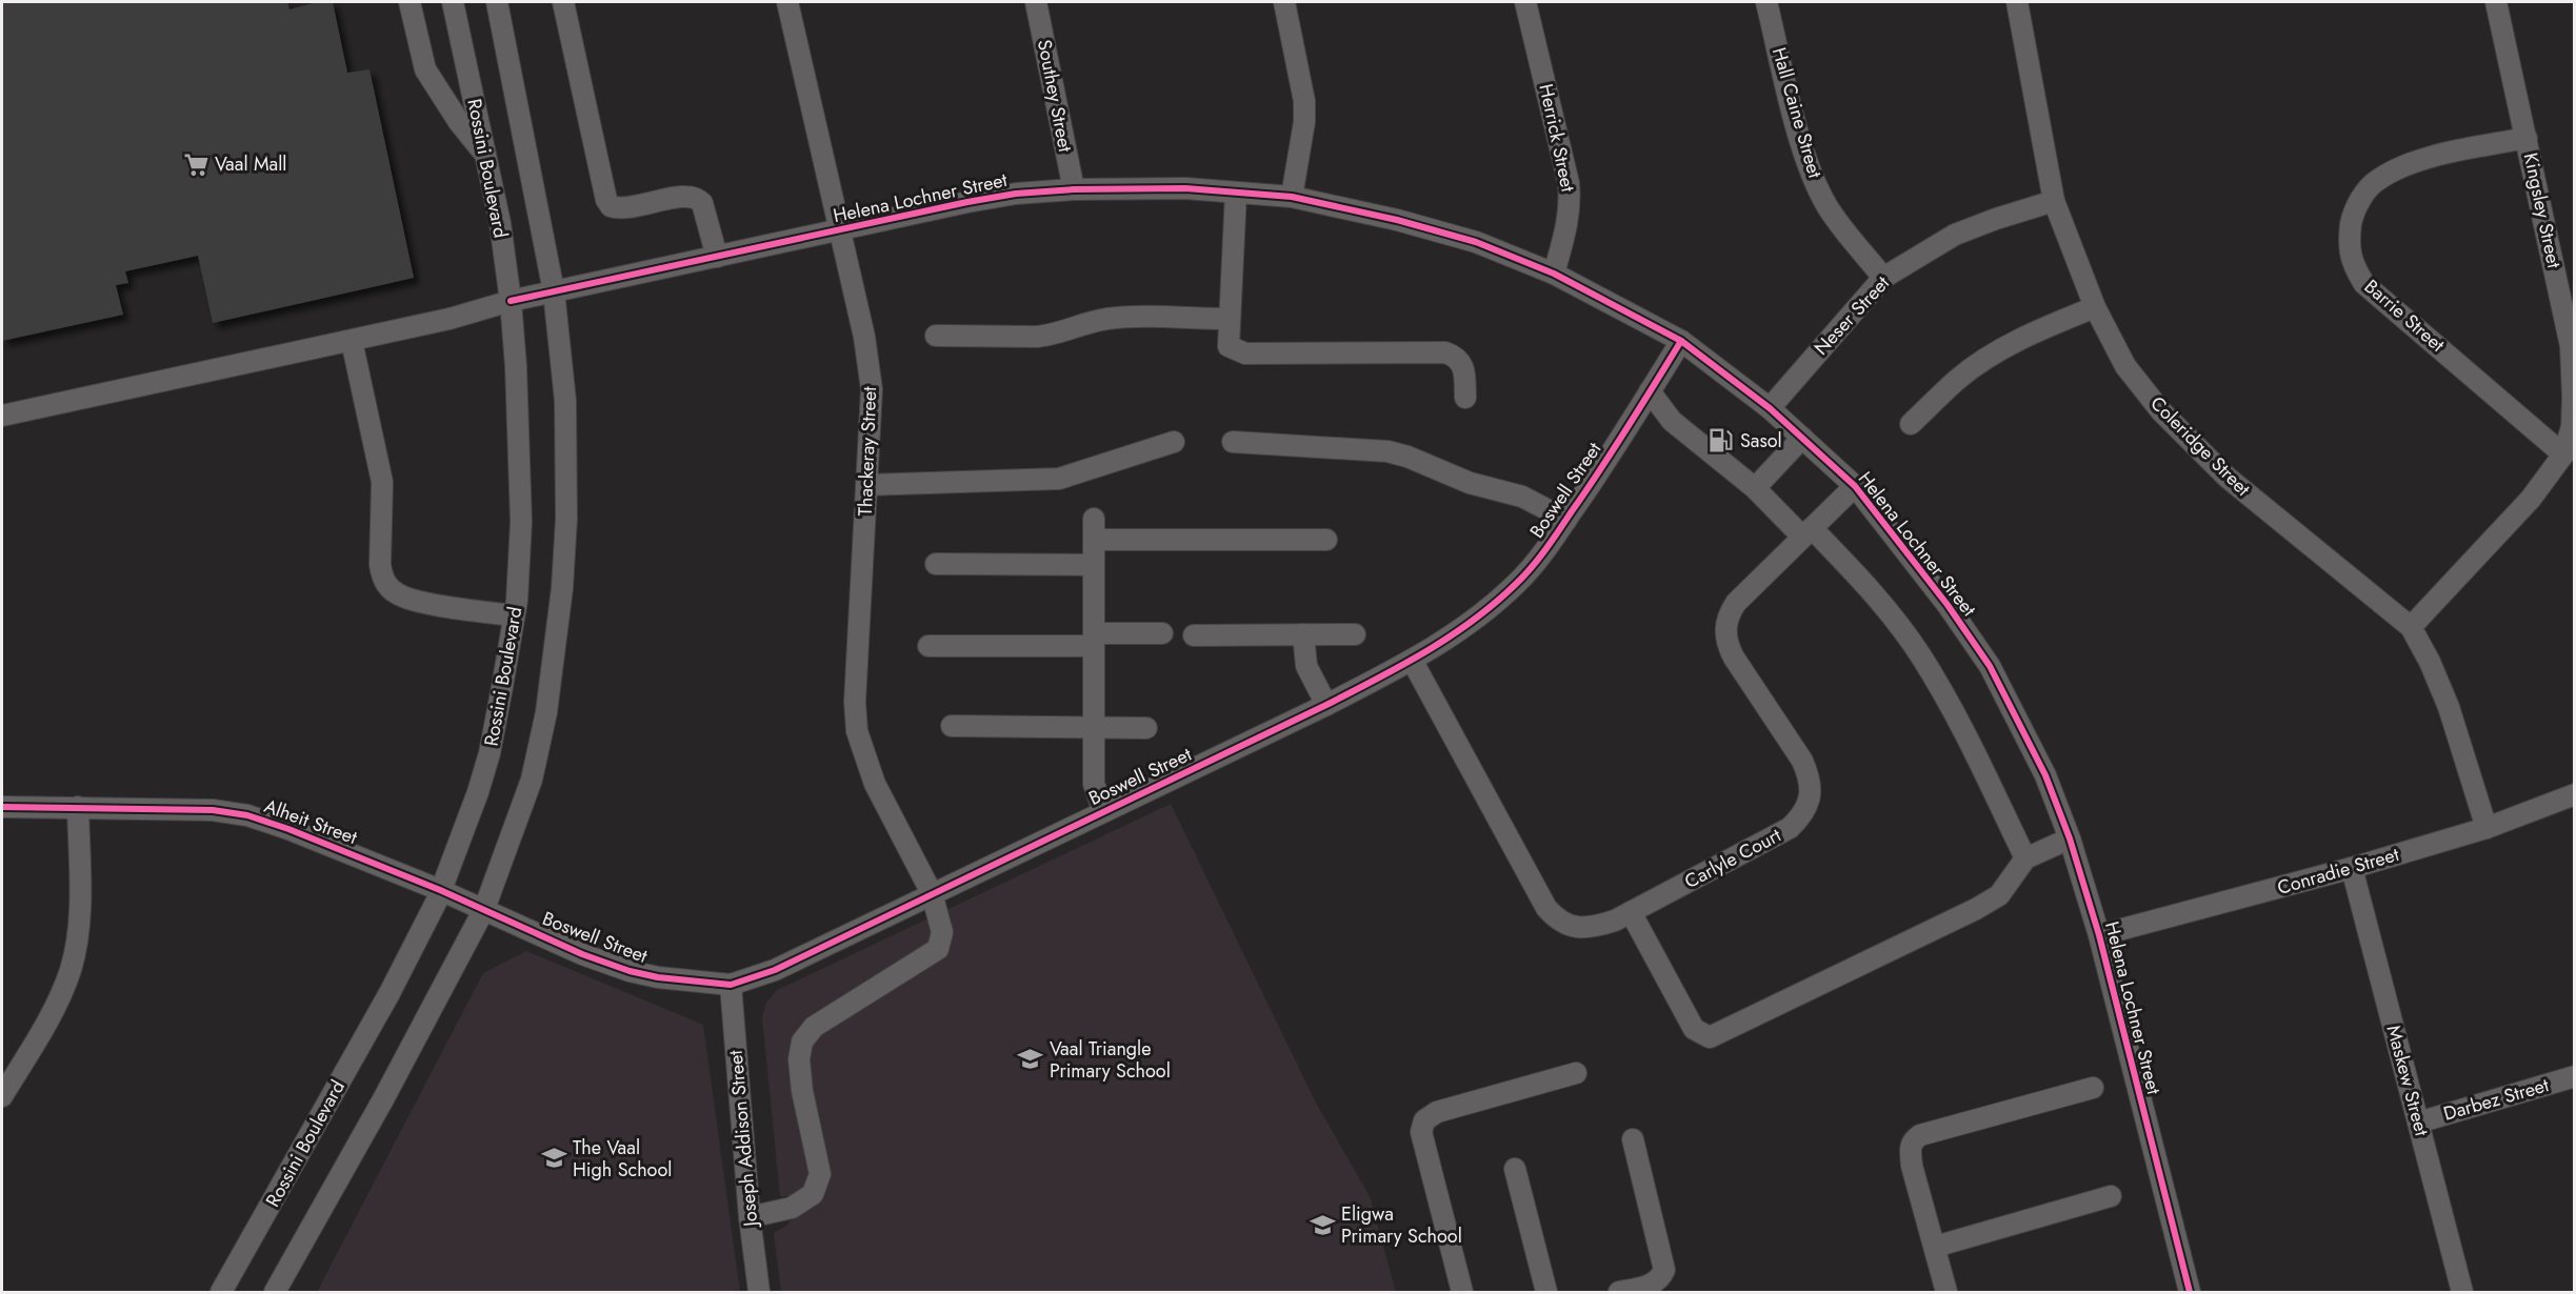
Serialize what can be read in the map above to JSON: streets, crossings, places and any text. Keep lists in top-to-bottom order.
{
  "streets": {
    "street": [
      "Southey Street",
      "Hall Caine Street",
      "Herrick Street",
      "Rossini Boulevard",
      "Helena Lochner Street",
      "Kingsley Street",
      "Neser Street",
      "Barrie Street",
      "Coleridge Street",
      "Thackeray Street",
      "Boswell Street",
      "Alheit Street",
      "Carlyle Court",
      "Conradie Street",
      "Maskew Street",
      "Darbez Street",
      "Joseph Addison Street"
    ]
  },
  "crossings": [
    ["Southey Street", "Helena Lochner Street"],
    ["Hall Caine Street", "Neser Street"],
    ["Herrick Street", "Helena Lochner Street"],
    ["Rossini Boulevard", "Helena Lochner Street"],
    ["Rossini Boulevard", "Boswell Street"],
    ["Rossini Boulevard", "Alheit Street"],
    ["Helena Lochner Street", "Neser Street"],
    ["Helena Lochner Street", "Thackeray Street"],
    ["Helena Lochner Street", "Boswell Street"],
    ["Helena Lochner Street", "Carlyle Court"],
    ["Helena Lochner Street", "Conradie Street"],
    ["Kingsley Street", "Barrie Street"],
    ["Kingsley Street", "Coleridge Street"],
    ["Neser Street", "Coleridge Street"],
    ["Coleridge Street", "Conradie Street"],
    ["Thackeray Street", "Boswell Street"],
    ["Thackeray Street", "Joseph Addison Street"],
    ["Boswell Street", "Alheit Street"],
    ["Boswell Street", "Carlyle Court"],
    ["Boswell Street", "Joseph Addison Street"],
    ["Conradie Street", "Maskew Street"],
    ["Maskew Street", "Darbez Street"]
  ],
  "places": {
    "supermarket": ["Vaal Mall"],
    "fuel station": ["Sasol"],
    "school or university": ["Vaal Triangle Primary School", "The Vaal High School", "Eligwa Primary School"]
  }
}
